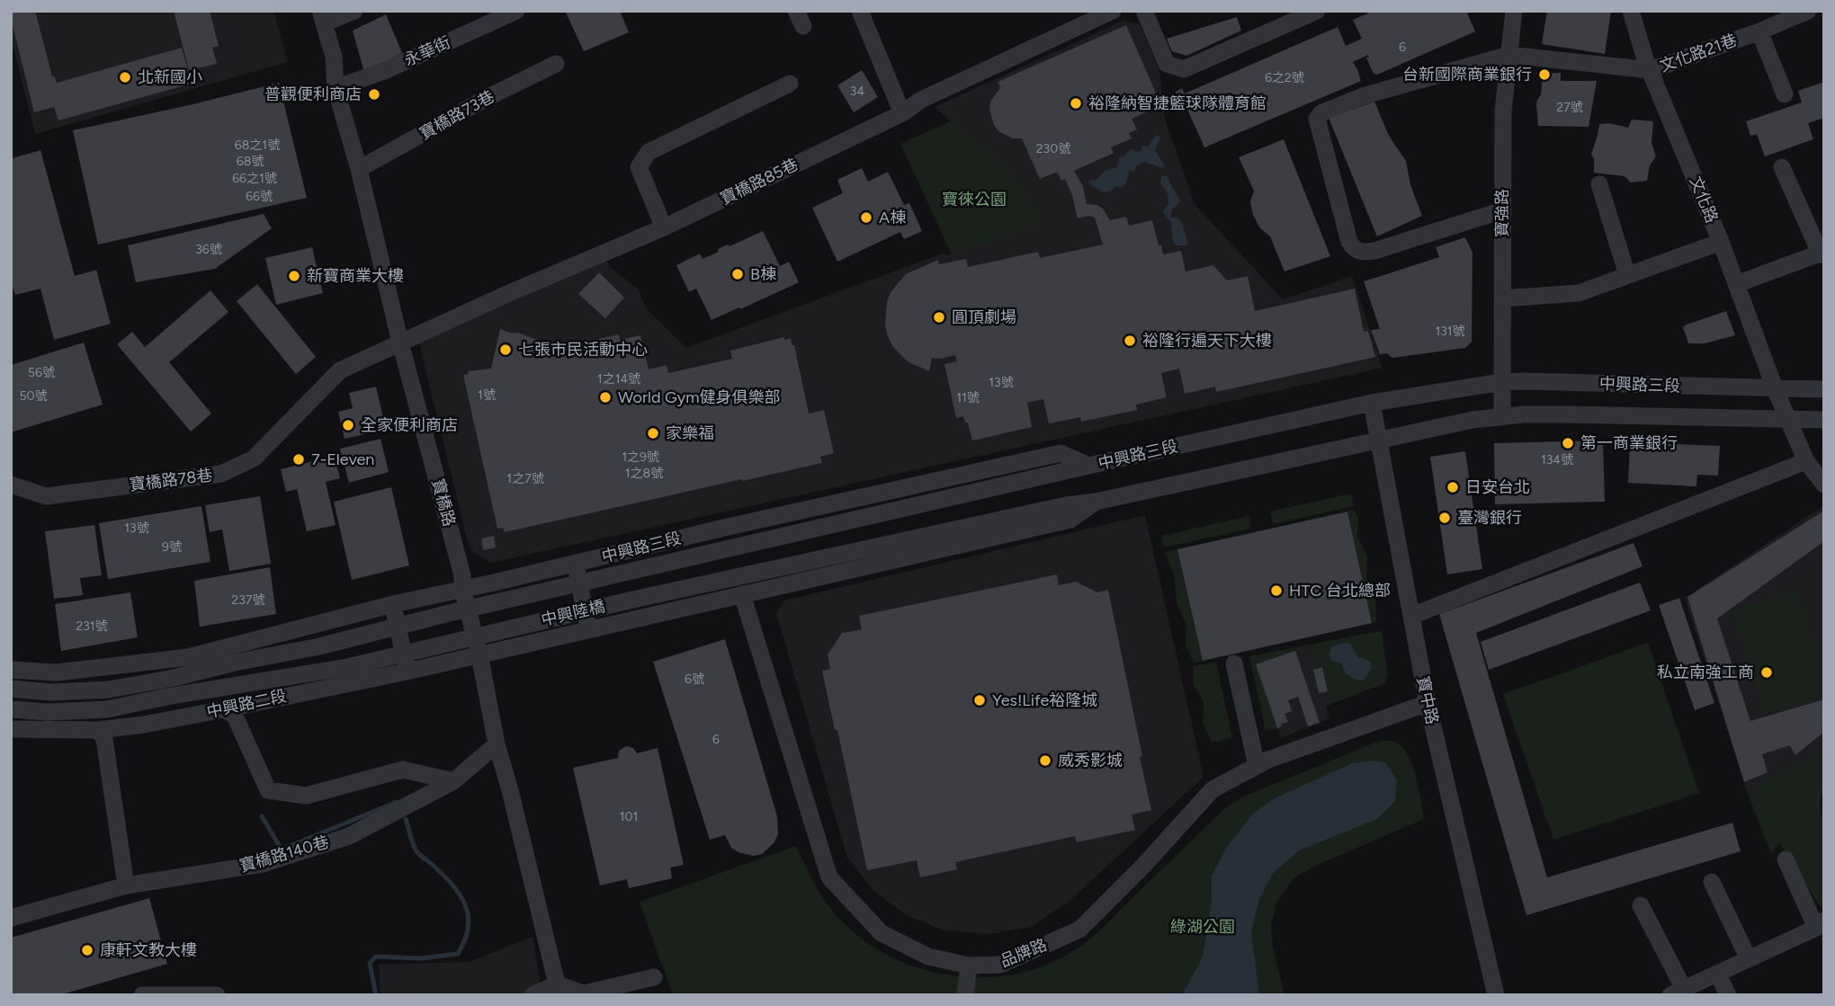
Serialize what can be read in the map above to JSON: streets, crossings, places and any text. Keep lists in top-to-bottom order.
{
  "streets": {
    "street": [
      "永華街",
      "文化路21巷",
      "寶橋路73巷",
      "寶橋路85巷",
      "文化路",
      "寶強路",
      "中興路三段",
      "寶橋路78巷",
      "寶橋路",
      "中興陸橋",
      "寶中路",
      "中興路二段",
      "寶橋路140巷",
      "品牌路"
    ]
  },
  "crossings": [
    ["永華街", "寶橋路"],
    ["文化路21巷", "文化路"],
    ["文化路21巷", "寶強路"],
    ["寶橋路73巷", "寶橋路"],
    ["寶橋路85巷", "寶橋路78巷"],
    ["寶橋路85巷", "寶橋路"],
    ["文化路", "中興路三段"],
    ["寶強路", "中興路三段"],
    ["中興路三段", "寶橋路"],
    ["中興路三段", "中興陸橋"],
    ["中興路三段", "寶中路"],
    ["中興路三段", "中興路二段"],
    ["中興路三段", "品牌路"],
    ["寶橋路78巷", "寶橋路"],
    ["寶橋路", "中興路二段"],
    ["寶橋路", "寶橋路140巷"],
    ["寶中路", "品牌路"]
  ],
  "parks": ["寶徠公園", "綠湖公園"],
  "places": [
    "台新國際商業銀行",
    "北新國小",
    "普觀便利商店",
    "裕隆納智捷籃球隊體育館",
    "A棟",
    "B棟",
    "新寶商業大樓",
    "圓頂劇場",
    "裕隆行遍天下大樓",
    "七張市民活動中心",
    "World Gym健身俱樂部",
    "全家便利商店",
    "家樂福",
    "第一商業銀行",
    "7-Eleven",
    "日安台北",
    "臺灣銀行",
    "HTC 台北總部",
    "私立南強工商",
    "Yes!Life裕隆城",
    "威秀影城",
    "康軒文教大樓"
  ],
  "house_numbers": [
    "6",
    "6之2號",
    "34",
    "27號",
    "68之1號",
    "230號",
    "68號",
    "66之1號",
    "66號",
    "36號",
    "131號",
    "56號",
    "1之14號",
    "13號",
    "1號",
    "50號",
    "11號",
    "1之9號",
    "134號",
    "1之8號",
    "1之7號",
    "13號",
    "9號",
    "237號",
    "231號",
    "6號",
    "6",
    "101"
  ]
}
